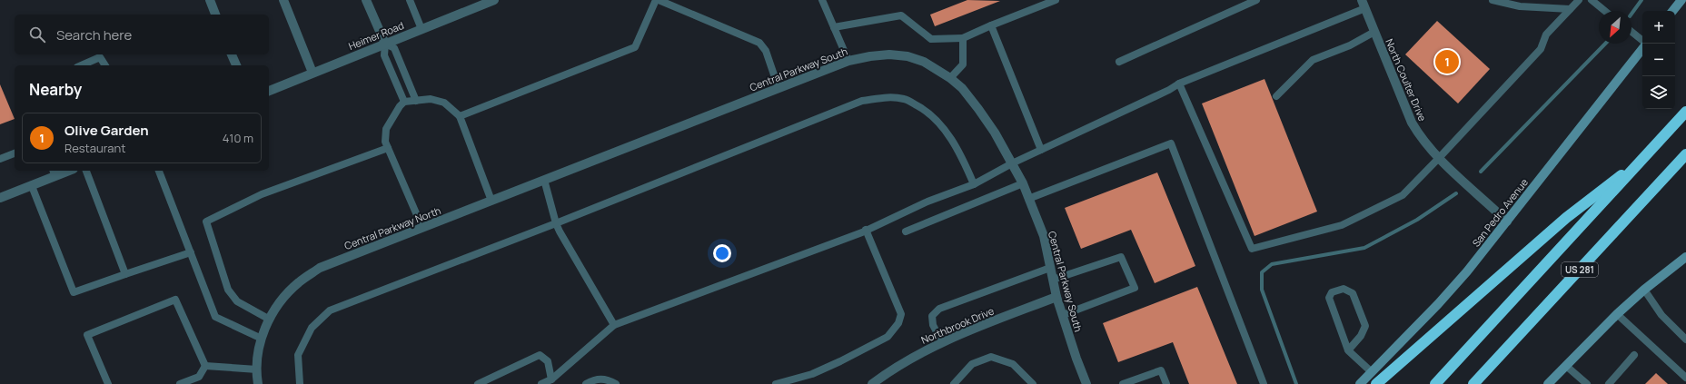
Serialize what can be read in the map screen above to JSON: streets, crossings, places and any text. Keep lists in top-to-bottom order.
{
  "streets": {
    "highway": ["US 281"],
    "main road": ["San Pedro Avenue"],
    "street": [
      "Heimer Road",
      "Central Parkway South",
      "North Coulter Drive",
      "Central Parkway North",
      "Northbrook Drive"
    ]
  },
  "crossings": [
    ["Central Parkway South", "Central Parkway North"],
    ["Central Parkway South", "Northbrook Drive"],
    ["North Coulter Drive", "San Pedro Avenue"]
  ],
  "north": "bottom left",
  "page": {
    "map_buttons": ["+", "−"],
    "search": "Search here",
    "pins": "1",
    "heading": "Nearby",
    "list": [
      {
        "mark": "1",
        "name": "Olive Garden",
        "note": "Restaurant",
        "value": "410 m"
      }
    ]
  }
}
